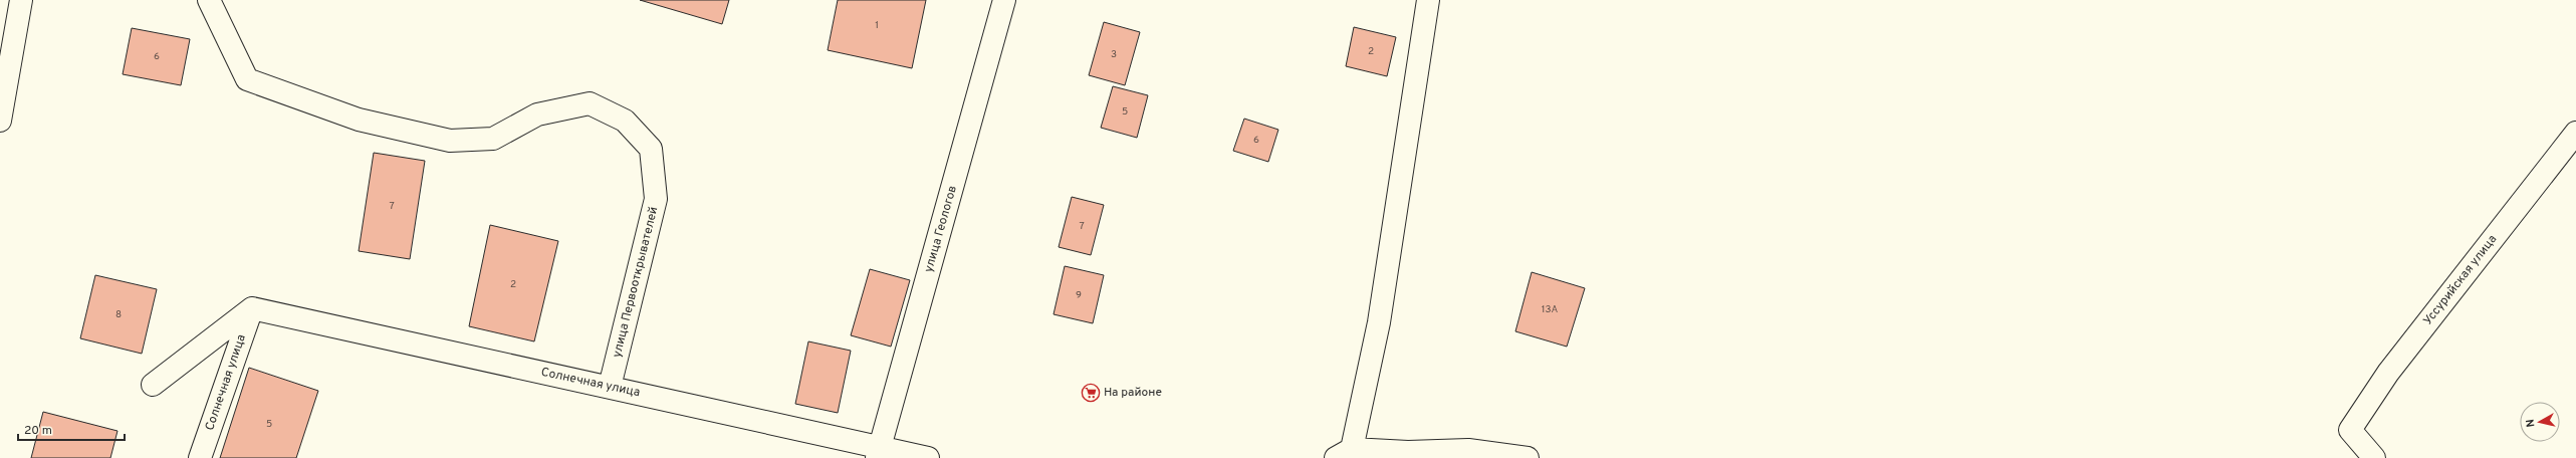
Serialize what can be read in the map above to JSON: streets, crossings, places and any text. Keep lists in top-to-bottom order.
{
  "streets": {
    "street": [
      "улица Геологов",
      "Уссурийская улица",
      "улица Первооткрывателей",
      "Солнечная улица"
    ]
  },
  "crossings": [
    ["улица Геологов", "Солнечная улица"],
    ["улица Первооткрывателей", "Солнечная улица"]
  ],
  "places": {
    "supermarket": ["На районе"]
  },
  "house_numbers": [
    "1",
    "2",
    "3",
    "6",
    "5",
    "6",
    "7",
    "7",
    "2",
    "9",
    "13А",
    "8",
    "5"
  ],
  "scale_bar": "20 m",
  "north": "left"
}
